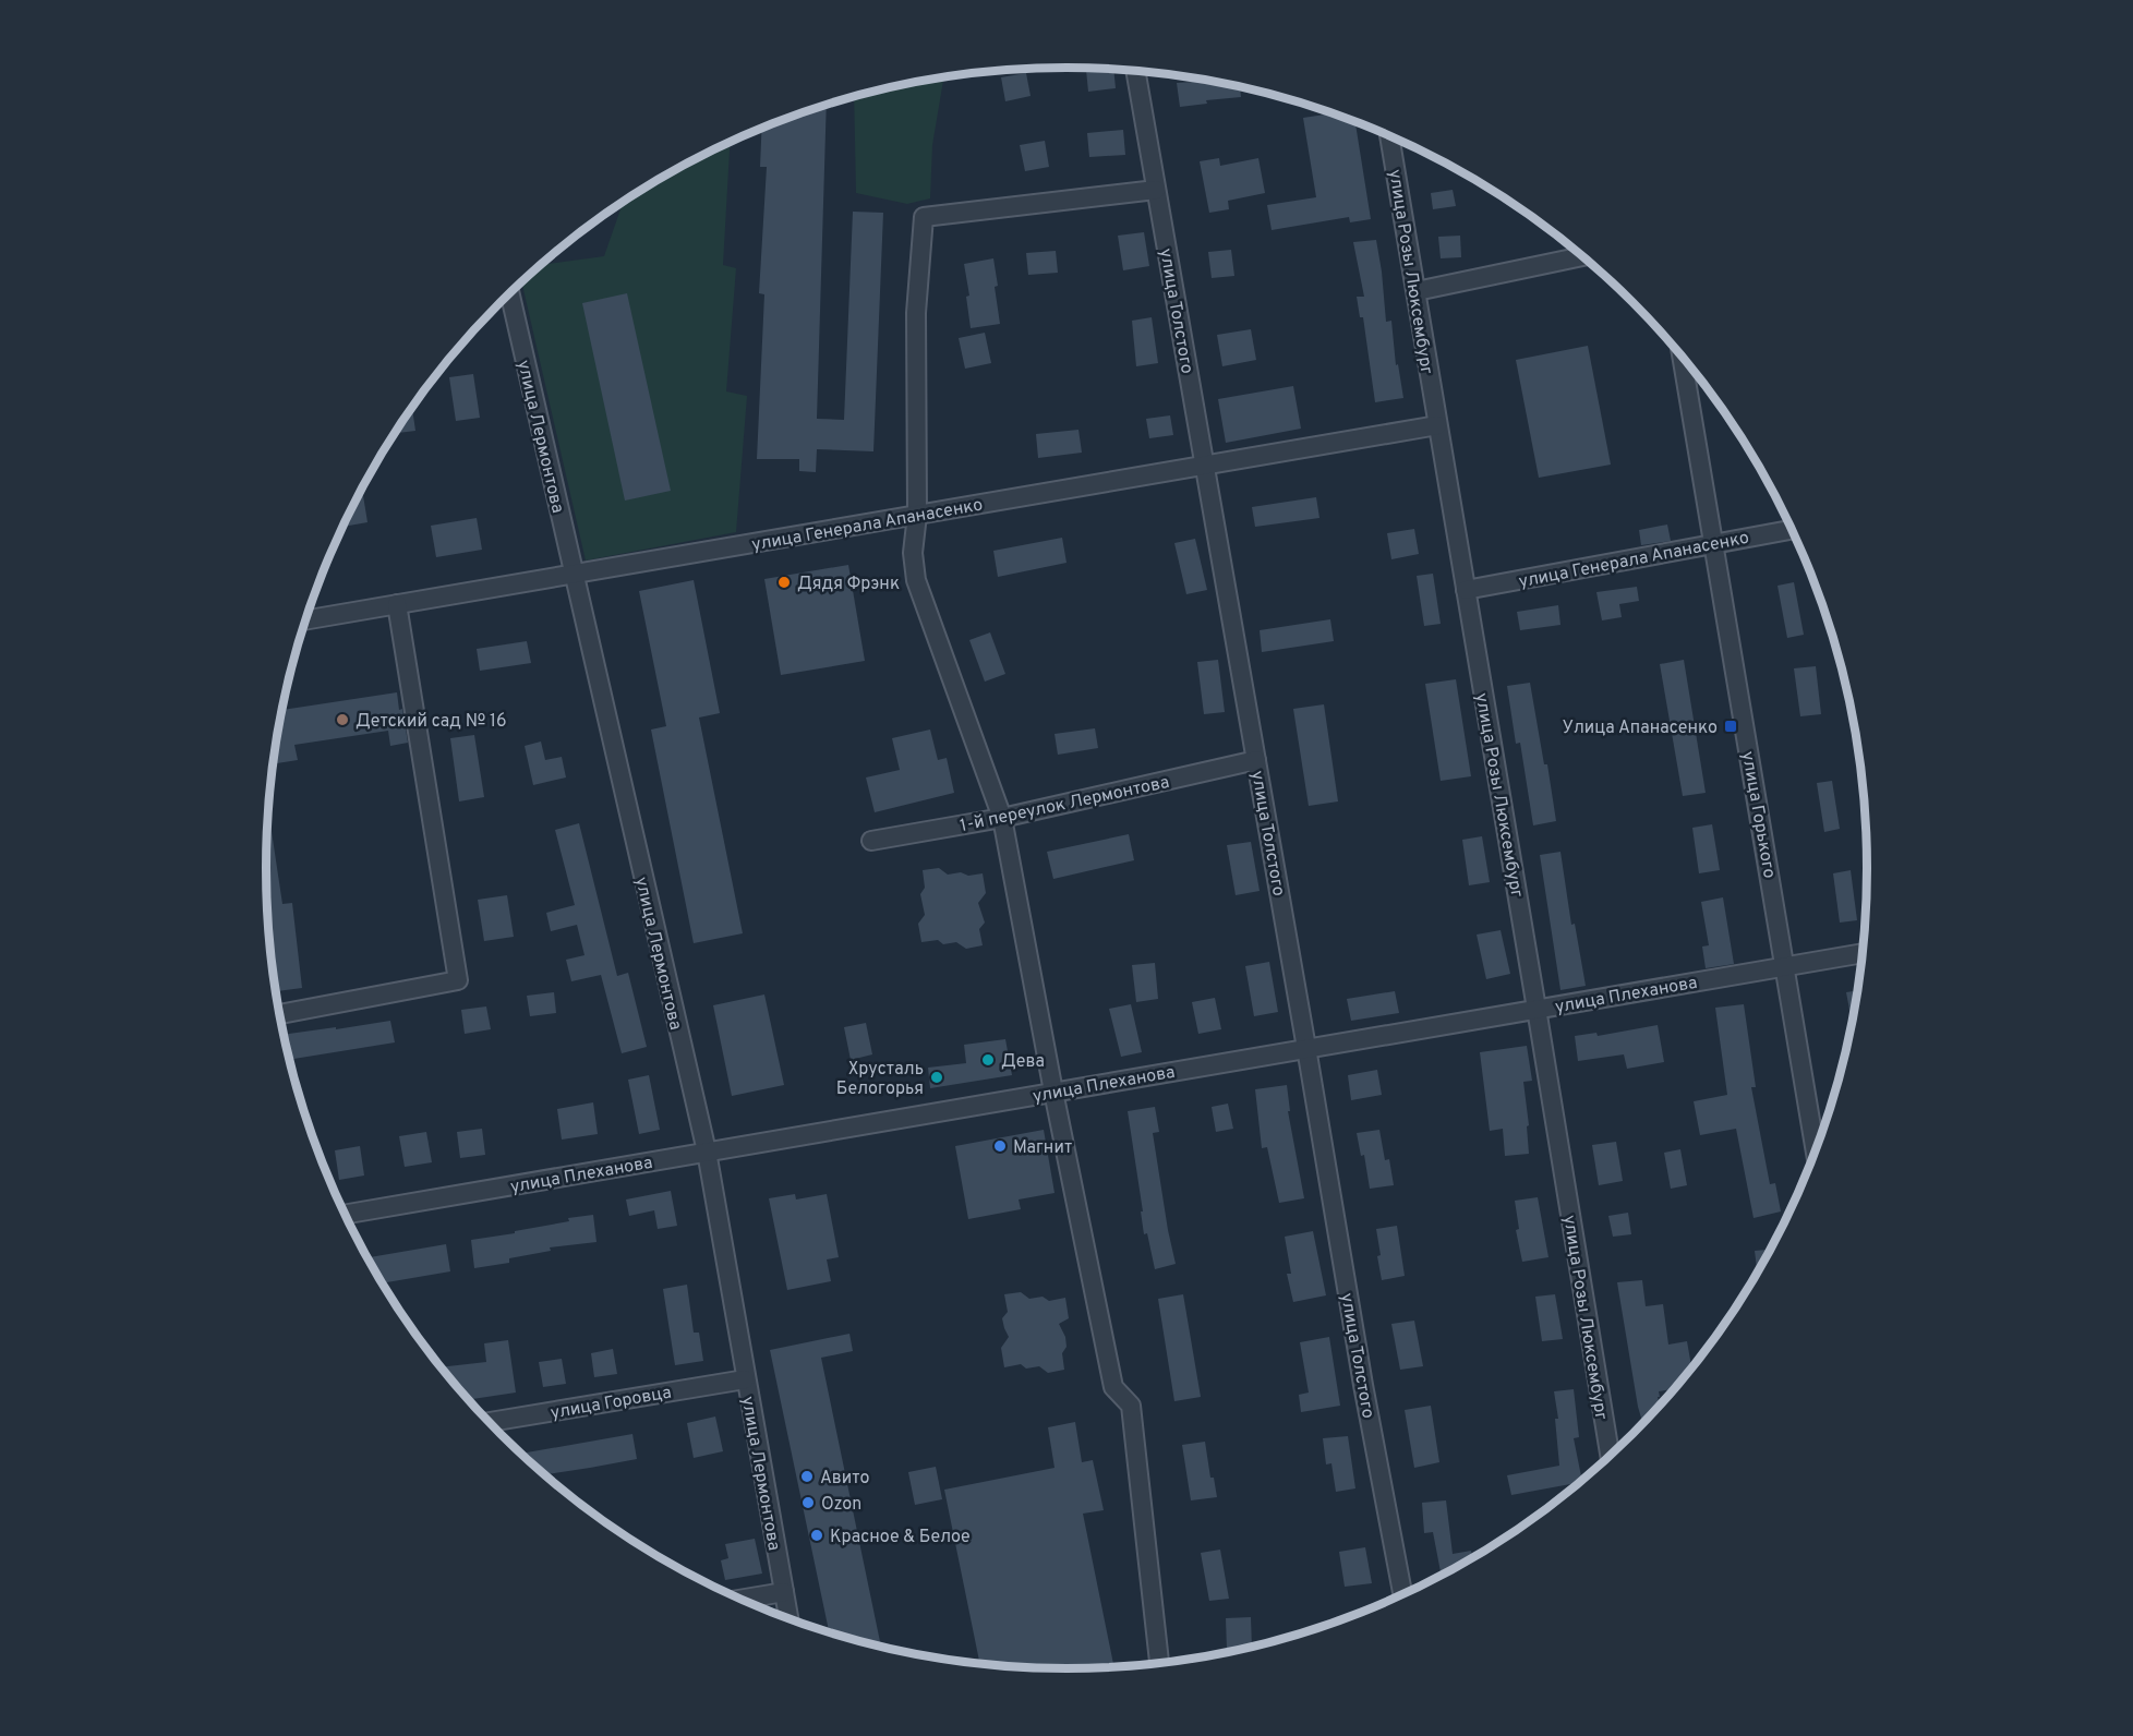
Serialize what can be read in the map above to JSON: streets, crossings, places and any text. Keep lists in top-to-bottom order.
{
  "streets": {
    "street": [
      "улица Розы Люксембург",
      "улица Толстого",
      "улица Лермонтова",
      "улица Генерала Апанасенко",
      "1-й переулок Лермонтова",
      "улица Горького",
      "улица Плеханова",
      "улица Горовца"
    ]
  },
  "crossings": [
    ["улица Розы Люксембург", "улица Генерала Апанасенко"],
    ["улица Розы Люксембург", "улица Плеханова"],
    ["улица Толстого", "улица Генерала Апанасенко"],
    ["улица Толстого", "1-й переулок Лермонтова"],
    ["улица Толстого", "улица Плеханова"],
    ["улица Лермонтова", "улица Генерала Апанасенко"],
    ["улица Лермонтова", "улица Плеханова"],
    ["улица Лермонтова", "улица Горовца"],
    ["улица Генерала Апанасенко", "улица Горького"],
    ["улица Горького", "улица Плеханова"]
  ],
  "places": {
    "other": [
      "Дядя Фрэнк",
      "Детский сад № 16",
      "Дева",
      "Хрусталь Белогорья",
      "Магнит",
      "Авито",
      "Ozon",
      "Красное & Белое"
    ],
    "transit": ["Улица Апанасенко"]
  }
}
